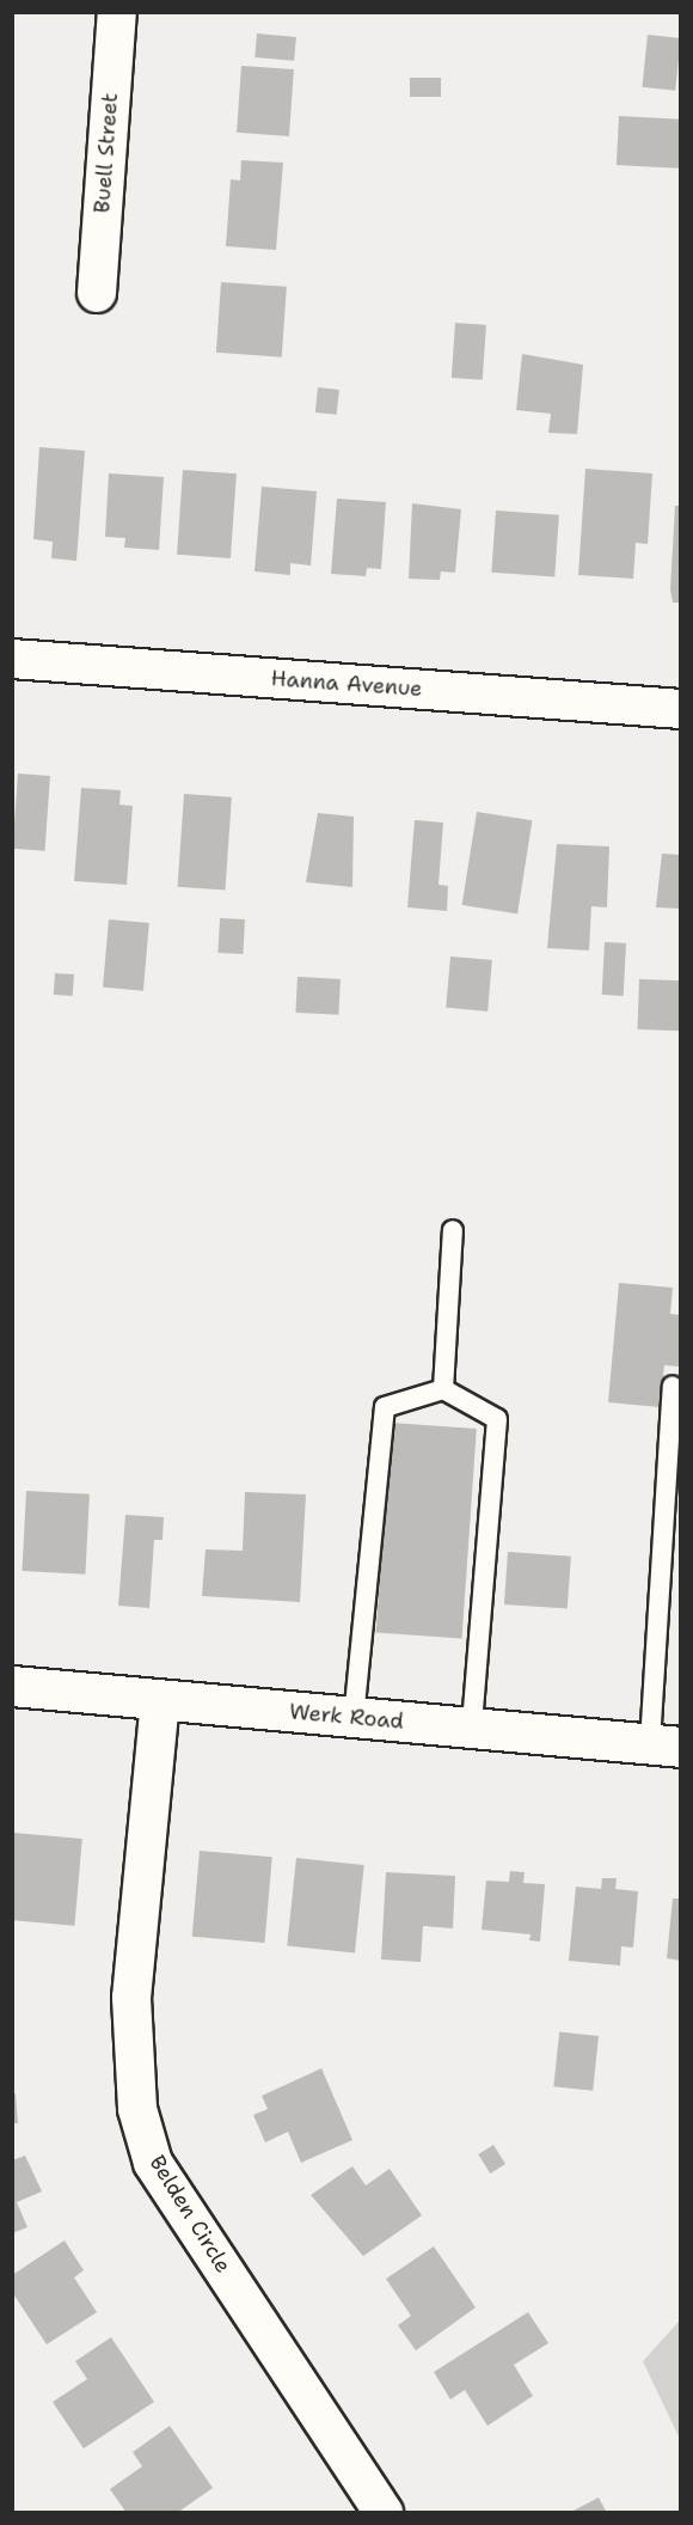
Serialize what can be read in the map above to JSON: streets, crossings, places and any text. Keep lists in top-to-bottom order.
{
  "streets": {
    "main road": ["Werk Road"],
    "street": ["Buell Street", "Hanna Avenue", "Belden Circle"]
  },
  "crossings": [
    ["Werk Road", "Belden Circle"]
  ]
}
